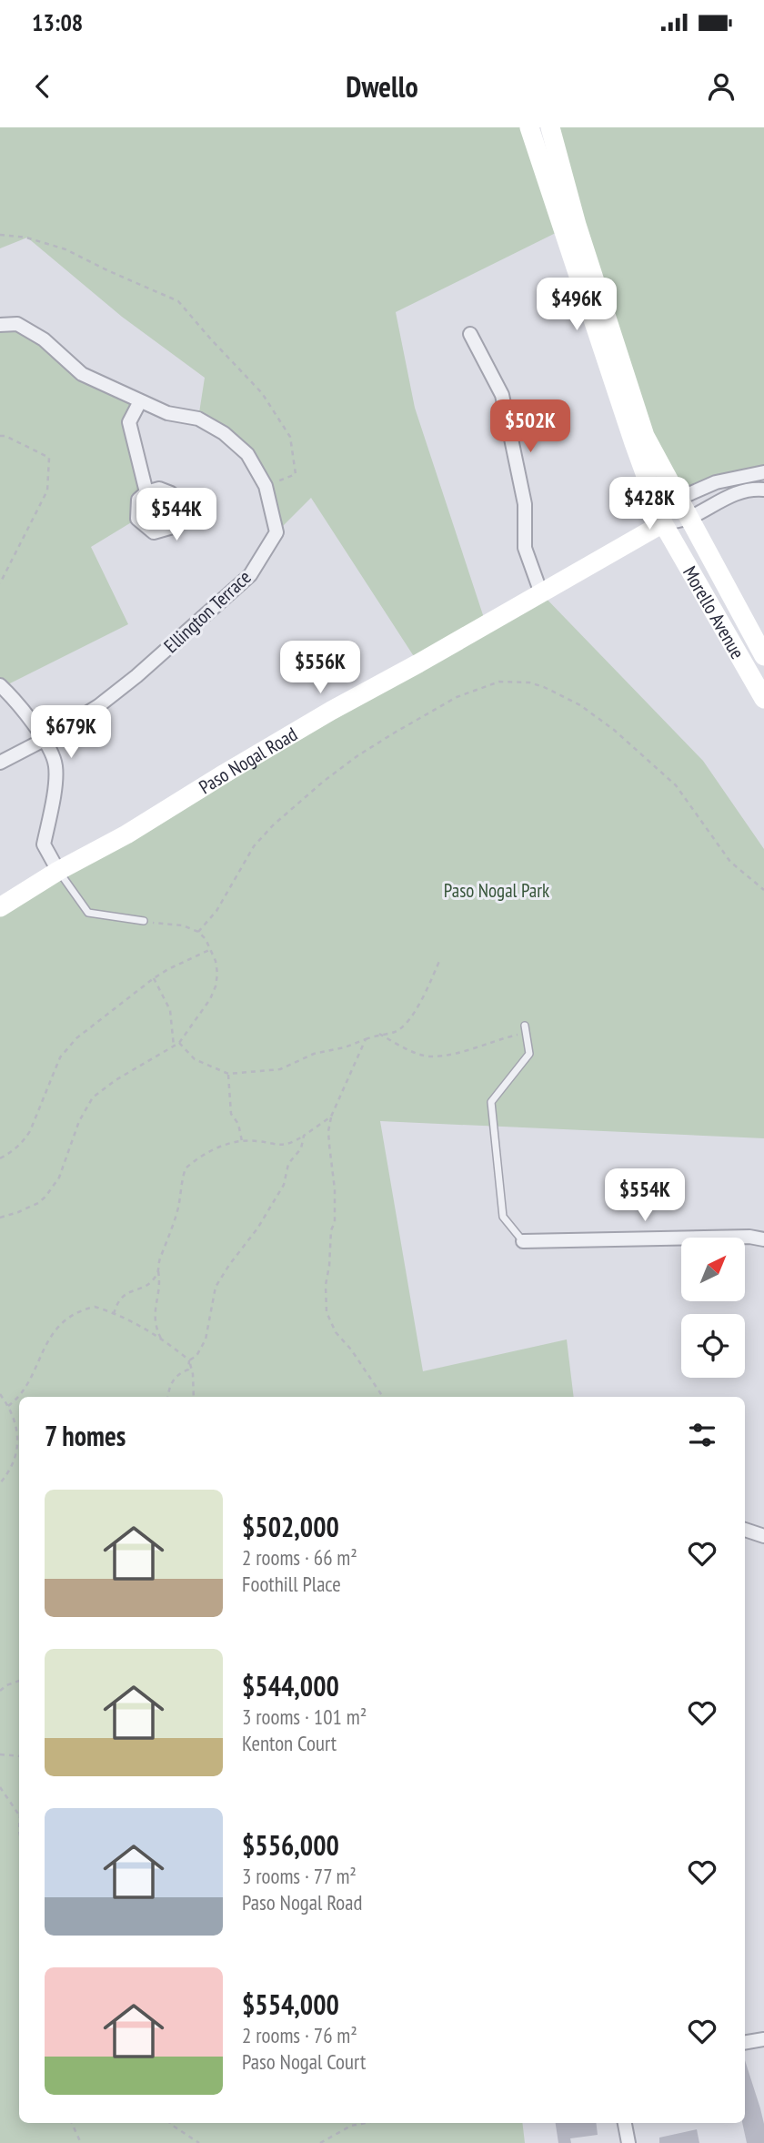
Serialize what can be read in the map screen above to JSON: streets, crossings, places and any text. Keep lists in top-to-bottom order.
{
  "streets": {
    "street": ["Ellington Terrace", "Morello Avenue", "Paso Nogal Road"]
  },
  "crossings": [
    ["Morello Avenue", "Paso Nogal Road"]
  ],
  "parks": ["Paso Nogal Park"],
  "north": "top right",
  "page": {
    "status": "13:08",
    "header": "Dwello",
    "price": [
      "$496K",
      "$502K",
      "$428K",
      "$544K",
      "$556K",
      "$679K",
      "$554K"
    ],
    "heading": "7 homes",
    "list": [
      {
        "name": "$502,000",
        "note": "2 rooms · 66 m² · Foothill Place"
      },
      {
        "name": "$544,000",
        "note": "3 rooms · 101 m² · Kenton Court"
      },
      {
        "name": "$556,000",
        "note": "3 rooms · 77 m² · Paso Nogal Road"
      },
      {
        "name": "$554,000",
        "note": "2 rooms · 76 m² · Paso Nogal Court"
      }
    ]
  }
}
